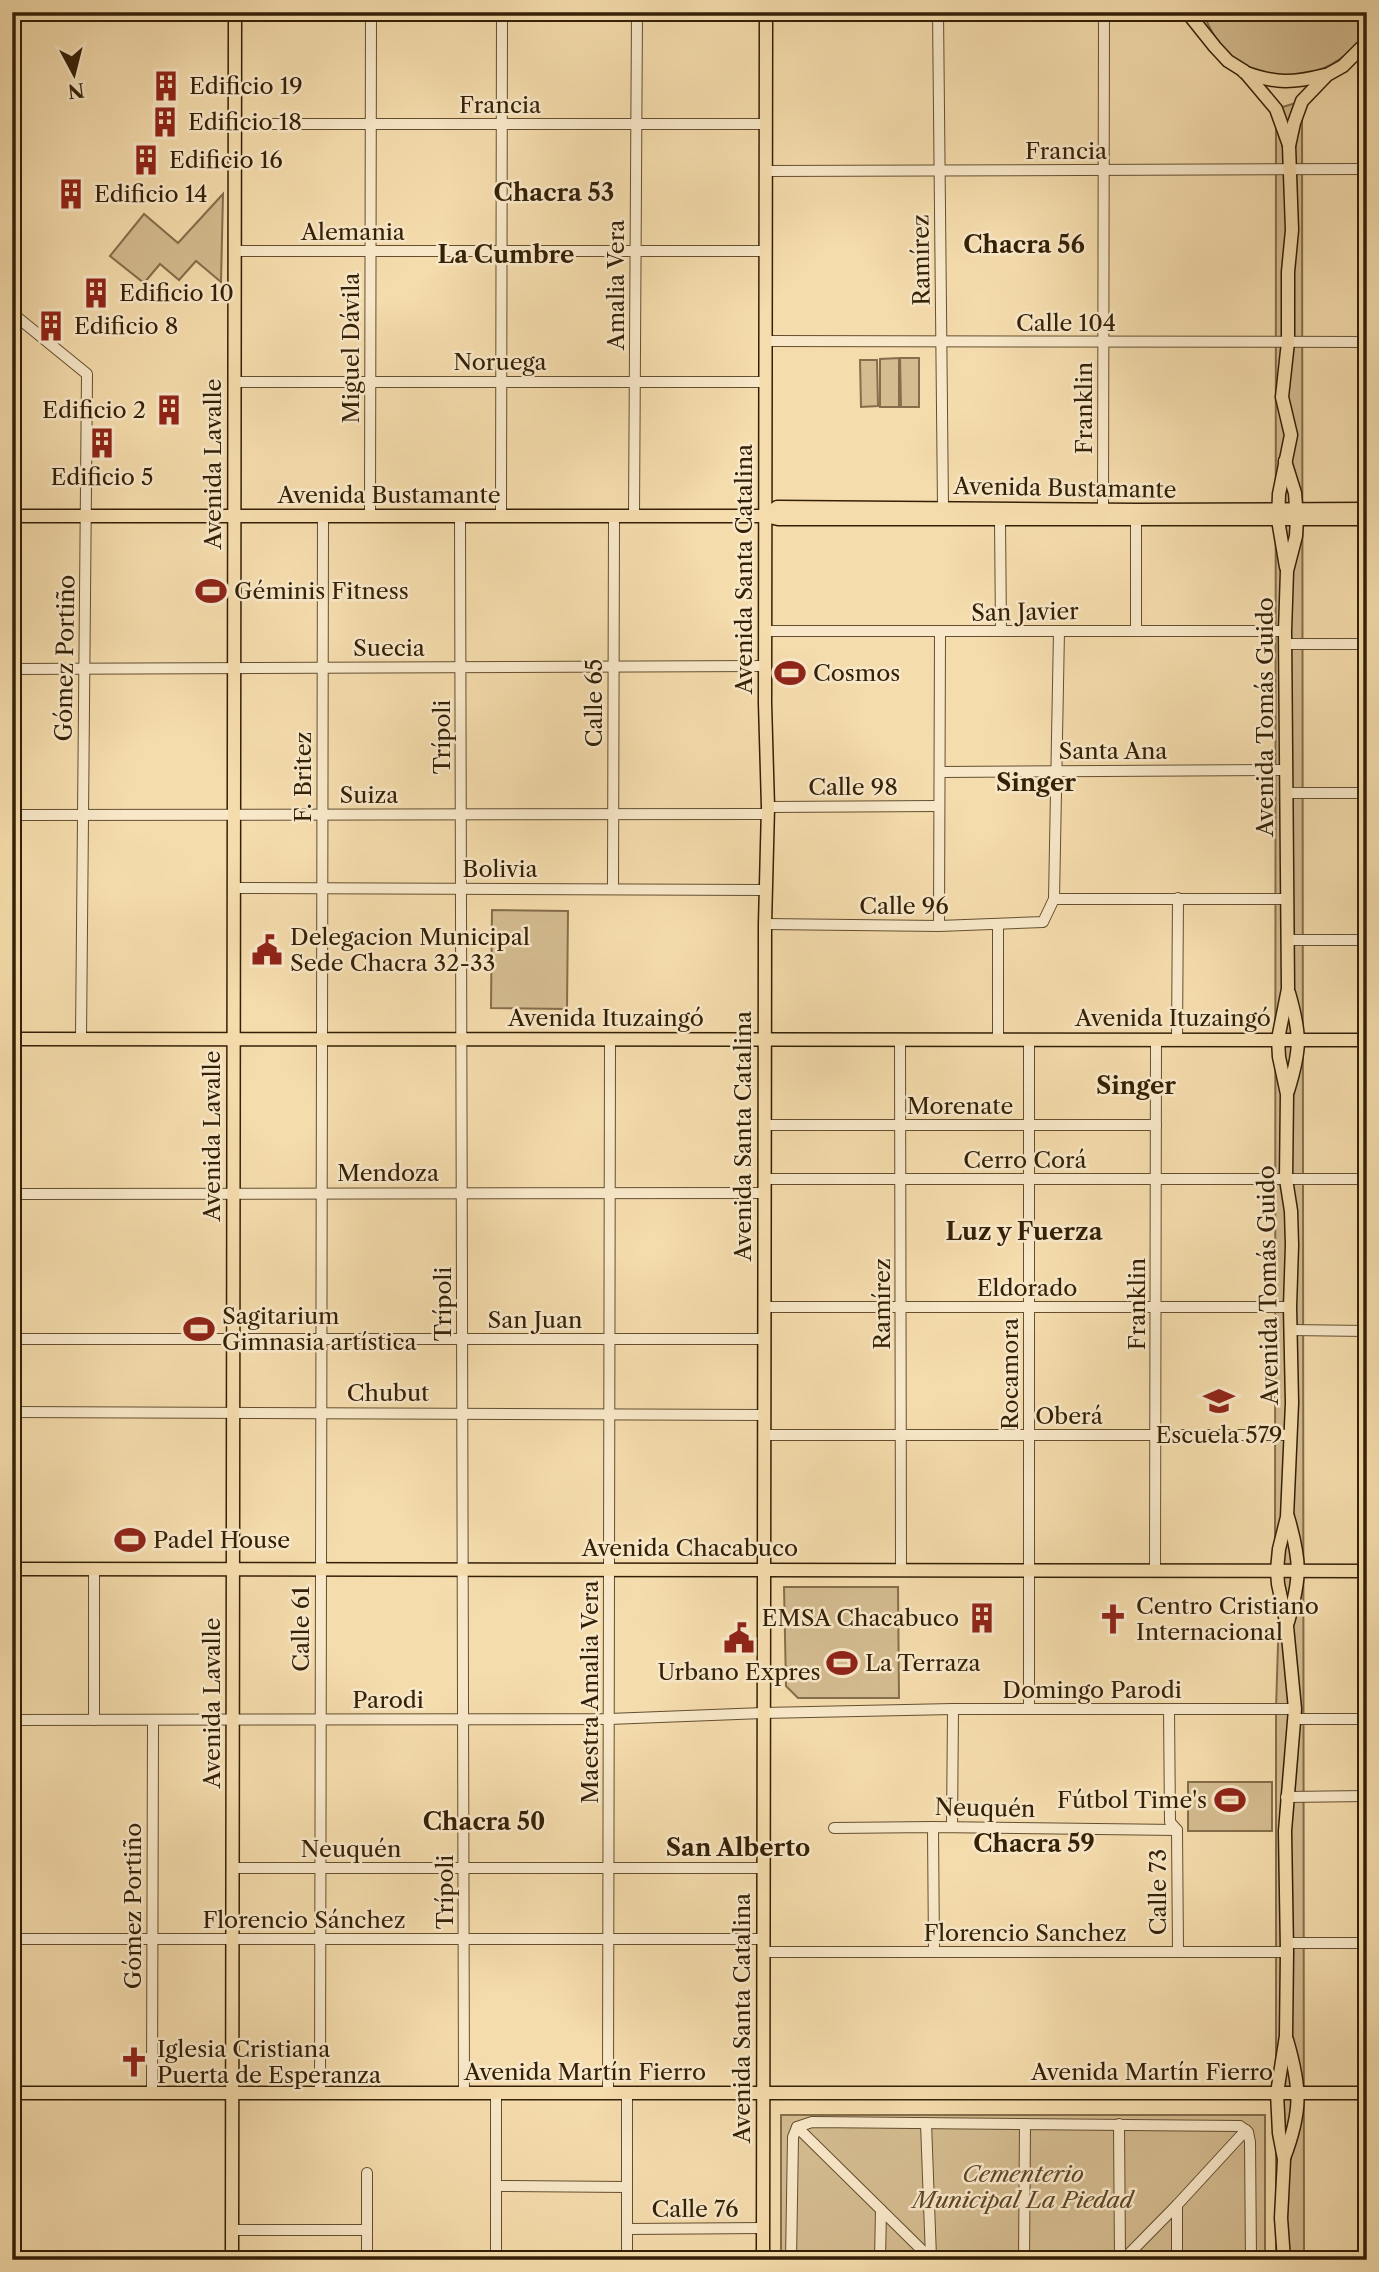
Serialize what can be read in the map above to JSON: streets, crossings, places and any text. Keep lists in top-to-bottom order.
{
  "streets": {
    "main road": [
      "Avenida Lavalle",
      "Avenida Bustamante",
      "Avenida Santa Catalina",
      "Avenida Tomás Guido",
      "Avenida Ituzaingó",
      "Avenida Chacabuco",
      "Avenida Martín Fierro"
    ],
    "street": [
      "Francia",
      "Alemania",
      "Ramírez",
      "Amalia Vera",
      "Calle 104",
      "Miguel Dávila",
      "Noruega",
      "Franklin",
      "San Javier",
      "Suecia",
      "Gómez Portiño",
      "Calle 65",
      "Trípoli",
      "Santa Ana",
      "F. Britez",
      "Calle 98",
      "Suiza",
      "Bolivia",
      "Calle 96",
      "Morenate",
      "Cerro Corá",
      "Mendoza",
      "Eldorado",
      "San Juan",
      "Rocamora",
      "Chubut",
      "Oberá",
      "Calle 61",
      "Domingo Parodi",
      "Maestra Amalia Vera",
      "Parodi",
      "Neuquén",
      "Calle 73",
      "Florencio Sánchez",
      "Florencio Sanchez",
      "Calle 76"
    ]
  },
  "crossings": [
    ["Francia", "Ramírez"],
    ["Francia", "Amalia Vera"],
    ["Francia", "Miguel Dávila"],
    ["Francia", "Franklin"],
    ["Francia", "Avenida Lavalle"],
    ["Francia", "Avenida Santa Catalina"],
    ["Francia", "Avenida Tomás Guido"],
    ["Alemania", "Amalia Vera"],
    ["Alemania", "Miguel Dávila"],
    ["Alemania", "Avenida Lavalle"],
    ["Alemania", "Avenida Santa Catalina"],
    ["Ramírez", "Calle 104"],
    ["Ramírez", "Avenida Bustamante"],
    ["Ramírez", "Avenida Ituzaingó"],
    ["Ramírez", "Morenate"],
    ["Ramírez", "Cerro Corá"],
    ["Ramírez", "Eldorado"],
    ["Ramírez", "Oberá"],
    ["Ramírez", "Avenida Chacabuco"],
    ["Amalia Vera", "Noruega"],
    ["Amalia Vera", "Avenida Bustamante"],
    ["Calle 104", "Franklin"],
    ["Calle 104", "Avenida Santa Catalina"],
    ["Calle 104", "Avenida Tomás Guido"],
    ["Miguel Dávila", "Noruega"],
    ["Miguel Dávila", "Avenida Bustamante"],
    ["Noruega", "Avenida Lavalle"],
    ["Noruega", "Avenida Santa Catalina"],
    ["Franklin", "Avenida Bustamante"],
    ["Franklin", "Avenida Ituzaingó"],
    ["Franklin", "Morenate"],
    ["Franklin", "Cerro Corá"],
    ["Franklin", "Eldorado"],
    ["Franklin", "Oberá"],
    ["Franklin", "Avenida Chacabuco"],
    ["Avenida Lavalle", "Avenida Bustamante"],
    ["Avenida Lavalle", "Suecia"],
    ["Avenida Lavalle", "Suiza"],
    ["Avenida Lavalle", "Bolivia"],
    ["Avenida Lavalle", "Avenida Ituzaingó"],
    ["Avenida Lavalle", "Mendoza"],
    ["Avenida Lavalle", "San Juan"],
    ["Avenida Lavalle", "Chubut"],
    ["Avenida Lavalle", "Avenida Chacabuco"],
    ["Avenida Lavalle", "Parodi"],
    ["Avenida Lavalle", "Neuquén"],
    ["Avenida Lavalle", "Florencio Sánchez"],
    ["Avenida Lavalle", "Avenida Martín Fierro"],
    ["Avenida Bustamante", "Avenida Santa Catalina"],
    ["Avenida Bustamante", "Gómez Portiño"],
    ["Avenida Bustamante", "Calle 65"],
    ["Avenida Bustamante", "Avenida Tomás Guido"],
    ["Avenida Bustamante", "Trípoli"],
    ["Avenida Bustamante", "F. Britez"],
    ["Avenida Santa Catalina", "San Javier"],
    ["Avenida Santa Catalina", "Suecia"],
    ["Avenida Santa Catalina", "Calle 98"],
    ["Avenida Santa Catalina", "Suiza"],
    ["Avenida Santa Catalina", "Bolivia"],
    ["Avenida Santa Catalina", "Calle 96"],
    ["Avenida Santa Catalina", "Avenida Ituzaingó"],
    ["Avenida Santa Catalina", "Morenate"],
    ["Avenida Santa Catalina", "Cerro Corá"],
    ["Avenida Santa Catalina", "Mendoza"],
    ["Avenida Santa Catalina", "Eldorado"],
    ["Avenida Santa Catalina", "San Juan"],
    ["Avenida Santa Catalina", "Chubut"],
    ["Avenida Santa Catalina", "Oberá"],
    ["Avenida Santa Catalina", "Avenida Chacabuco"],
    ["Avenida Santa Catalina", "Domingo Parodi"],
    ["Avenida Santa Catalina", "Parodi"],
    ["Avenida Santa Catalina", "Neuquén"],
    ["Avenida Santa Catalina", "Florencio Sánchez"],
    ["Avenida Santa Catalina", "Florencio Sanchez"],
    ["Avenida Santa Catalina", "Avenida Martín Fierro"],
    ["Avenida Santa Catalina", "Calle 76"],
    ["San Javier", "Avenida Tomás Guido"],
    ["Suecia", "Gómez Portiño"],
    ["Suecia", "Calle 65"],
    ["Suecia", "Trípoli"],
    ["Suecia", "F. Britez"],
    ["Gómez Portiño", "Suiza"],
    ["Gómez Portiño", "Avenida Ituzaingó"],
    ["Gómez Portiño", "Parodi"],
    ["Gómez Portiño", "Florencio Sánchez"],
    ["Gómez Portiño", "Avenida Martín Fierro"],
    ["Calle 65", "Suiza"],
    ["Calle 65", "Bolivia"],
    ["Avenida Tomás Guido", "Santa Ana"],
    ["Avenida Tomás Guido", "Avenida Ituzaingó"],
    ["Avenida Tomás Guido", "Cerro Corá"],
    ["Avenida Tomás Guido", "Eldorado"],
    ["Avenida Tomás Guido", "Oberá"],
    ["Avenida Tomás Guido", "Avenida Chacabuco"],
    ["Avenida Tomás Guido", "Domingo Parodi"],
    ["Avenida Tomás Guido", "Florencio Sanchez"],
    ["Avenida Tomás Guido", "Avenida Martín Fierro"],
    ["Trípoli", "Suiza"],
    ["Trípoli", "Bolivia"],
    ["Trípoli", "Avenida Ituzaingó"],
    ["Trípoli", "Mendoza"],
    ["Trípoli", "San Juan"],
    ["Trípoli", "Chubut"],
    ["Trípoli", "Avenida Chacabuco"],
    ["Trípoli", "Parodi"],
    ["Trípoli", "Neuquén"],
    ["Trípoli", "Florencio Sánchez"],
    ["Trípoli", "Avenida Martín Fierro"],
    ["F. Britez", "Suiza"],
    ["F. Britez", "Bolivia"],
    ["F. Britez", "Avenida Ituzaingó"],
    ["F. Britez", "Calle 61"],
    ["Calle 98", "Suiza"],
    ["Avenida Ituzaingó", "Rocamora"],
    ["Avenida Ituzaingó", "Calle 61"],
    ["Avenida Ituzaingó", "Maestra Amalia Vera"],
    ["Morenate", "Rocamora"],
    ["Cerro Corá", "Rocamora"],
    ["Mendoza", "Calle 61"],
    ["Mendoza", "Maestra Amalia Vera"],
    ["Eldorado", "Rocamora"],
    ["San Juan", "Calle 61"],
    ["San Juan", "Maestra Amalia Vera"],
    ["Rocamora", "Oberá"],
    ["Rocamora", "Avenida Chacabuco"],
    ["Rocamora", "Domingo Parodi"],
    ["Chubut", "Calle 61"],
    ["Chubut", "Maestra Amalia Vera"],
    ["Avenida Chacabuco", "Calle 61"],
    ["Avenida Chacabuco", "Maestra Amalia Vera"],
    ["Calle 61", "Parodi"],
    ["Calle 61", "Neuquén"],
    ["Calle 61", "Florencio Sánchez"],
    ["Calle 61", "Avenida Martín Fierro"],
    ["Domingo Parodi", "Parodi"],
    ["Domingo Parodi", "Calle 73"],
    ["Maestra Amalia Vera", "Parodi"],
    ["Maestra Amalia Vera", "Neuquén"],
    ["Maestra Amalia Vera", "Florencio Sánchez"],
    ["Maestra Amalia Vera", "Avenida Martín Fierro"],
    ["Neuquén", "Calle 73"],
    ["Calle 73", "Florencio Sanchez"],
    ["Florencio Sánchez", "Florencio Sanchez"]
  ],
  "districts": [
    "Chacra 53",
    "Chacra 56",
    "La Cumbre",
    "Singer",
    "Singer",
    "Luz y Fuerza",
    "Chacra 50",
    "Chacra 59",
    "San Alberto"
  ],
  "parks": ["Cementerio Municipal La Piedad"],
  "places": {
    "building": [
      "Edificio 19",
      "Edificio 18",
      "Edificio 16",
      "Edificio 14",
      "Edificio 10",
      "Edificio 8",
      "Edificio 2",
      "Edificio 5",
      "EMSA Chacabuco"
    ],
    "sports": [
      "Géminis Fitness",
      "Cosmos",
      "Sagitarium Gimnasia artística",
      "Padel House",
      "La Terraza",
      "Fútbol Time's"
    ],
    "public building": ["Delegacion Municipal Sede Chacra 32-33", "Urbano Expres"],
    "school or university": ["Escuela 579"],
    "church": ["Centro Cristiano Internacional", "Iglesia Cristiana Puerta de Esperanza"]
  },
  "north": "bottom"
}
